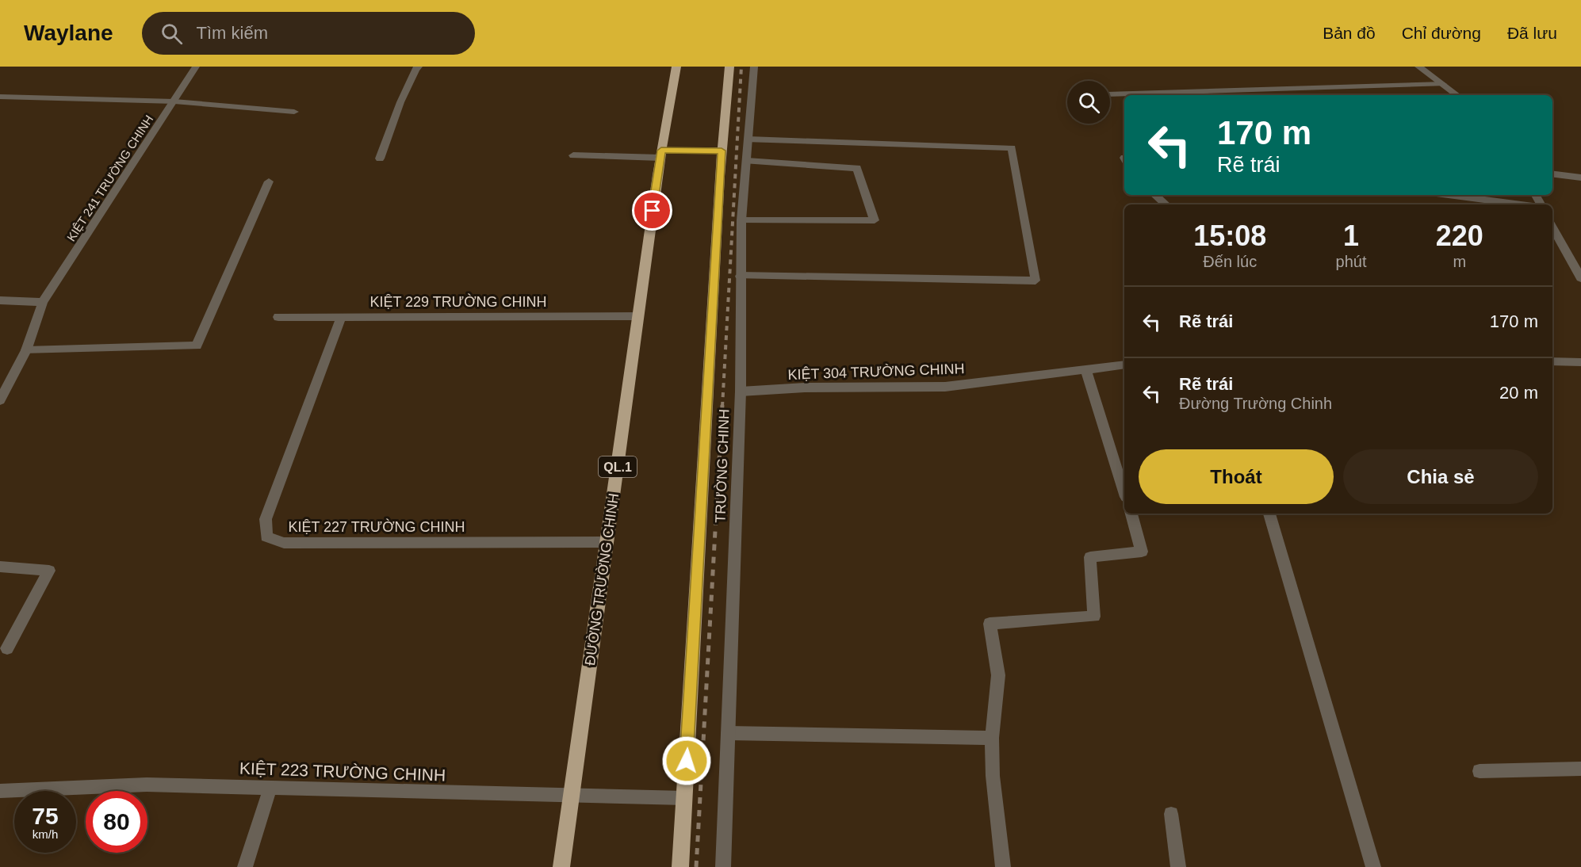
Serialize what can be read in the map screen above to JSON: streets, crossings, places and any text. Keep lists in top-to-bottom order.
{
  "streets": {
    "highway": ["QL.1", "ĐƯỜNG TRƯỜNG CHINH"],
    "street": [
      "KIỆT 241 TRƯỜNG CHINH",
      "KIỆT 229 TRƯỜNG CHINH",
      "KIỆT 304 TRƯỜNG CHINH",
      "TRƯỜNG CHINH",
      "KIỆT 227 TRƯỜNG CHINH",
      "KIỆT 223 TRƯỜNG CHINH"
    ]
  },
  "crossings": [
    ["KIỆT 229 TRƯỜNG CHINH", "KIỆT 227 TRƯỜNG CHINH"],
    ["KIỆT 229 TRƯỜNG CHINH", "ĐƯỜNG TRƯỜNG CHINH"],
    ["KIỆT 304 TRƯỜNG CHINH", "TRƯỜNG CHINH"],
    ["KIỆT 227 TRƯỜNG CHINH", "ĐƯỜNG TRƯỜNG CHINH"],
    ["ĐƯỜNG TRƯỜNG CHINH", "KIỆT 223 TRƯỜNG CHINH"]
  ],
  "page": {
    "header": "Waylane",
    "search": "Tìm kiếm",
    "nav": ["Bản đồ", "Chỉ đường", "Đã lưu"],
    "turn": ["170 m", "Rẽ trái"],
    "eta": [
      "15:08",
      "Đến lúc",
      "1",
      "phút",
      "220",
      "m"
    ],
    "list": [
      {
        "name": "Rẽ trái",
        "value": "170 m"
      },
      {
        "name": "Rẽ trái",
        "note": "Đường Trường Chinh",
        "value": "20 m"
      }
    ],
    "buttons": ["Thoát", "Chia sẻ"],
    "speed": "75 km/h",
    "limit": "80"
  }
}
